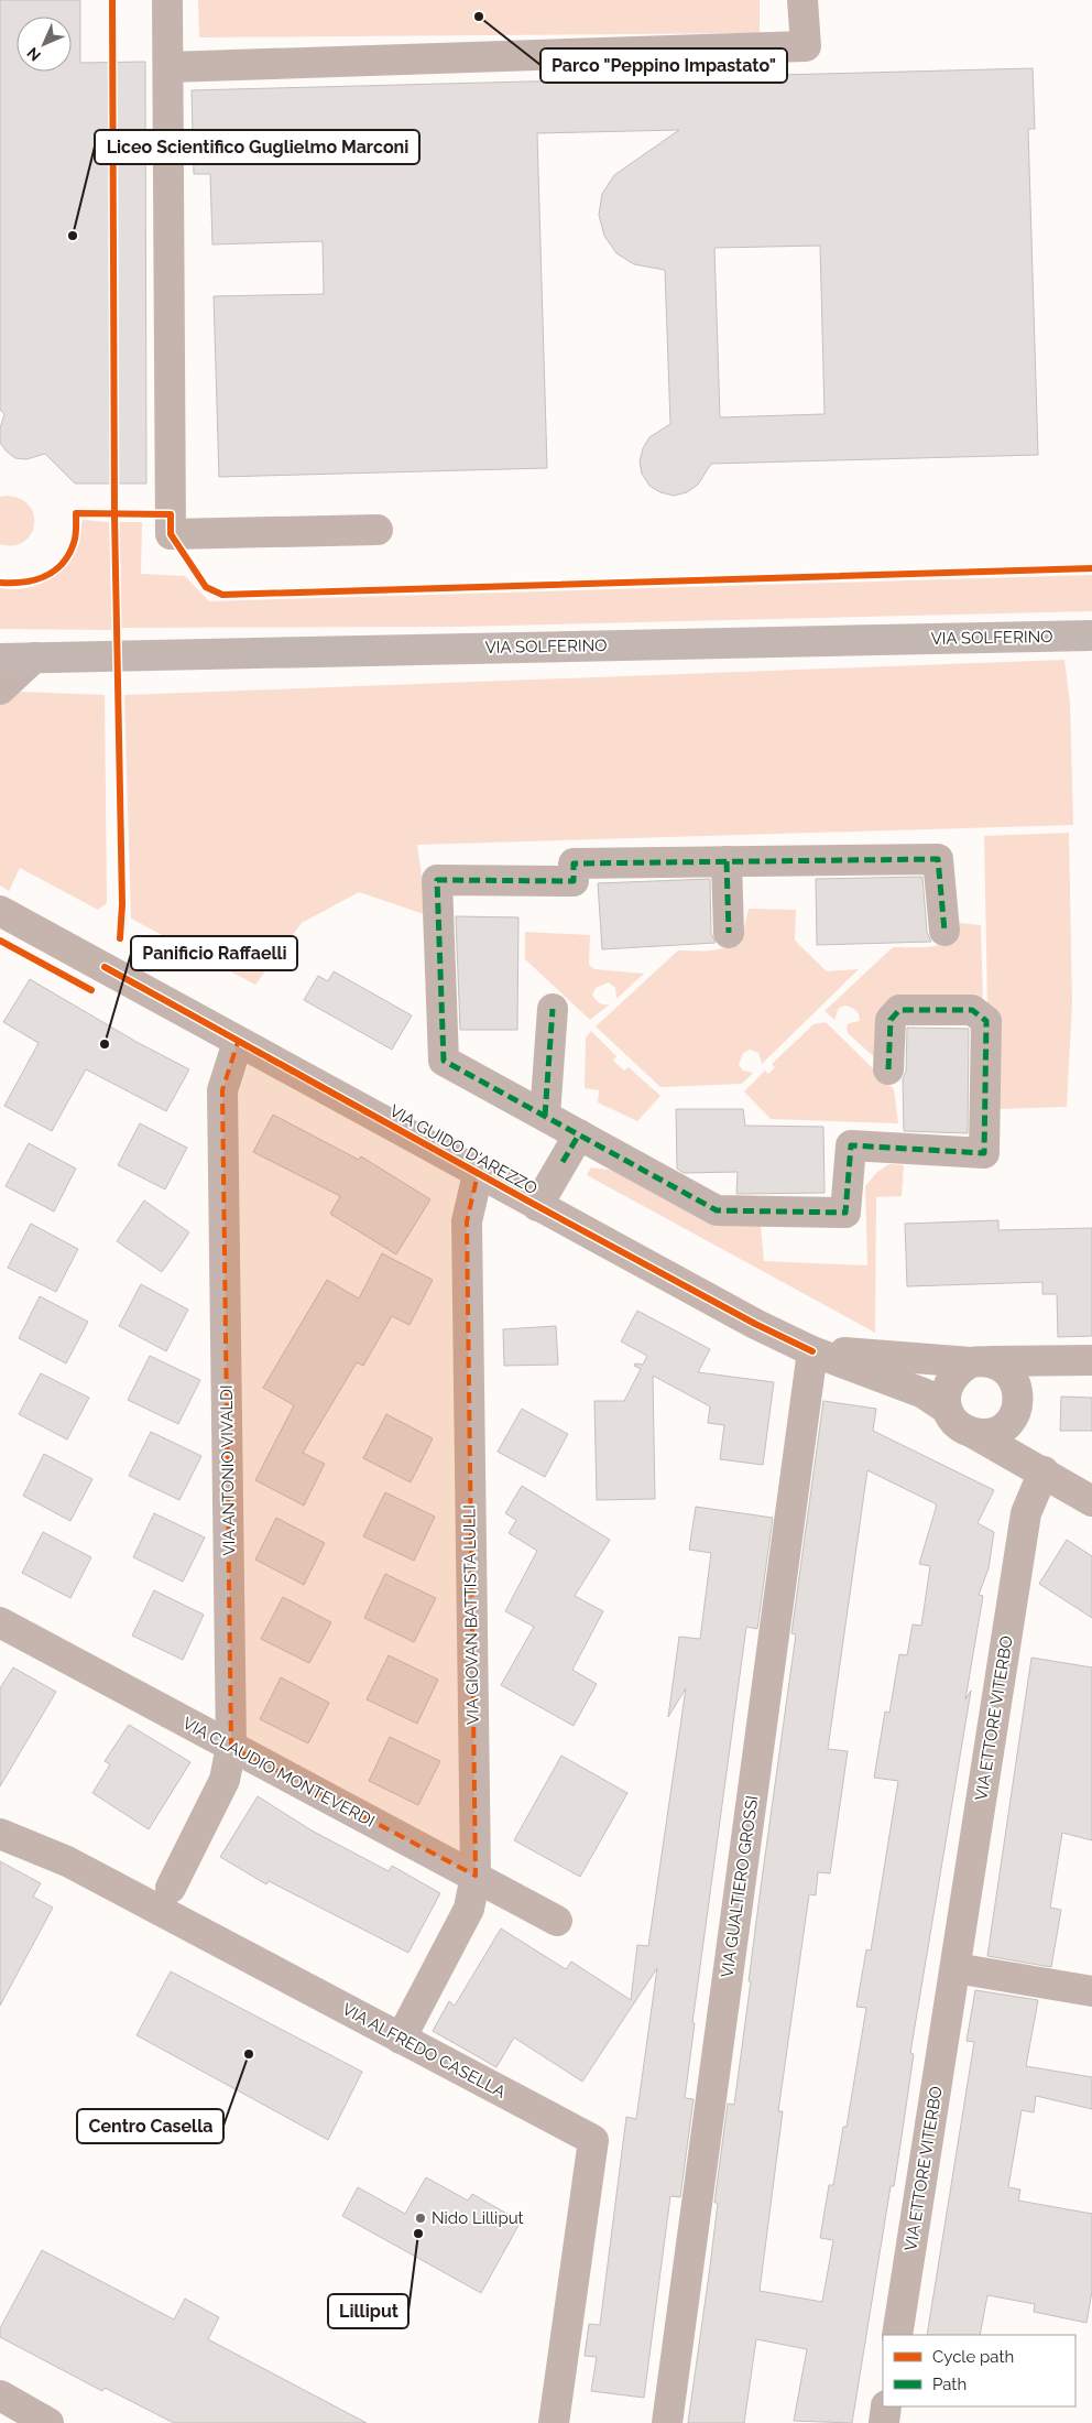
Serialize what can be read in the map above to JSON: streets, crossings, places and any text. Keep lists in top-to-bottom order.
{
  "streets": {
    "main road": ["VIA SOLFERINO"],
    "street": [
      "VIA GUIDO D'AREZZO",
      "VIA ANTONIO VIVALDI",
      "VIA GIOVAN BATTISTA LULLI",
      "VIA ETTORE VITERBO",
      "VIA CLAUDIO MONTEVERDI",
      "VIA GUALTIERO GROSSI",
      "VIA ALFREDO CASELLA"
    ]
  },
  "crossings": [
    ["VIA GUIDO D'AREZZO", "VIA ANTONIO VIVALDI"],
    ["VIA GUIDO D'AREZZO", "VIA GIOVAN BATTISTA LULLI"],
    ["VIA GUIDO D'AREZZO", "VIA GUALTIERO GROSSI"],
    ["VIA ANTONIO VIVALDI", "VIA CLAUDIO MONTEVERDI"],
    ["VIA GIOVAN BATTISTA LULLI", "VIA CLAUDIO MONTEVERDI"],
    ["VIA GIOVAN BATTISTA LULLI", "VIA ALFREDO CASELLA"]
  ],
  "places": [
    "Parco \"Peppino Impastato\"",
    "Liceo Scientifico Guglielmo Marconi",
    "Panificio Raffaelli",
    "Centro Casella",
    "Nido Lilliput",
    "Lilliput"
  ],
  "legend": ["Cycle path", "Path"],
  "north": "bottom left"
}
